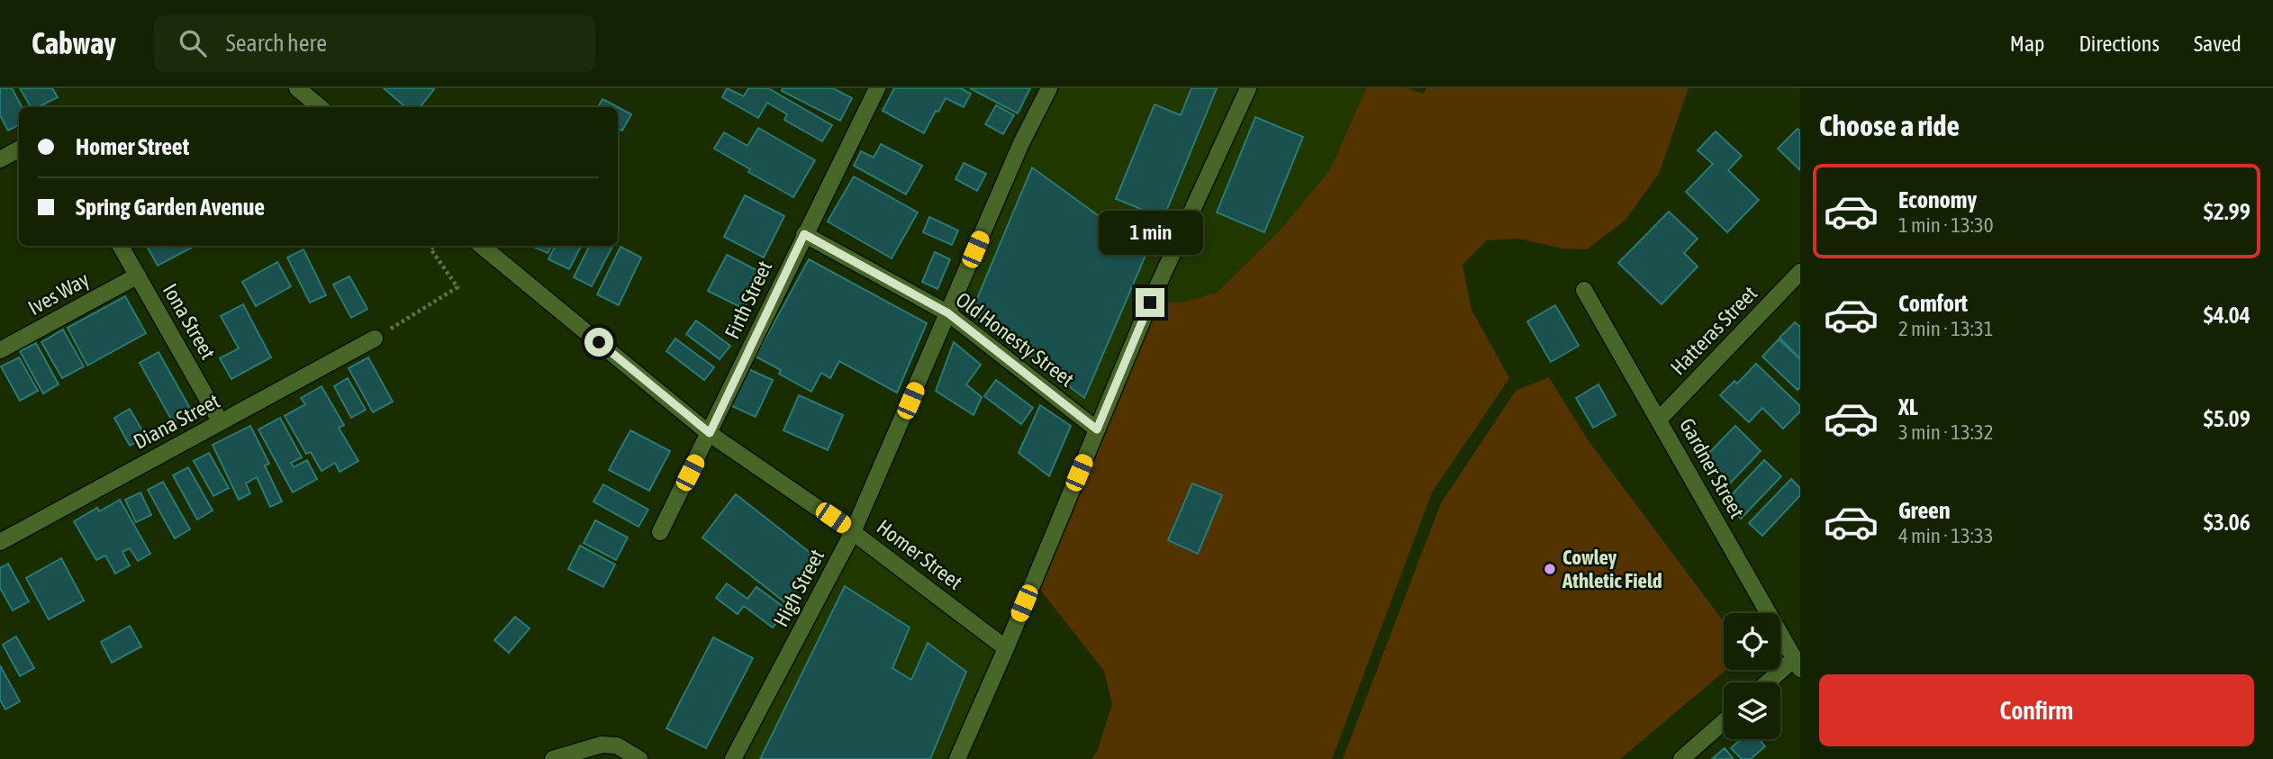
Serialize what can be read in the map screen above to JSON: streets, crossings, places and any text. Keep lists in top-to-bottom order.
{
  "streets": {
    "street": [
      "Ives Way",
      "Firth Street",
      "Iona Street",
      "Hatteras Street",
      "Old Honesty Street",
      "Diana Street",
      "Gardner Street",
      "Homer Street",
      "High Street"
    ]
  },
  "crossings": [
    ["Ives Way", "Iona Street"],
    ["Firth Street", "Old Honesty Street"],
    ["Firth Street", "Homer Street"],
    ["Iona Street", "Diana Street"],
    ["Hatteras Street", "Gardner Street"],
    ["Old Honesty Street", "High Street"],
    ["Homer Street", "High Street"]
  ],
  "places": ["Cowley Athletic Field"],
  "page": {
    "header": "Cabway",
    "search": "Search here",
    "nav": ["Map", "Directions", "Saved"],
    "heading": "Choose a ride",
    "banner": ["Homer Street", "Spring Garden Avenue"],
    "list": [
      {
        "name": "Economy",
        "note": "1 min · 13:30",
        "value": "$2.99"
      },
      {
        "name": "Comfort",
        "note": "2 min · 13:31",
        "value": "$4.04"
      },
      {
        "name": "XL",
        "note": "3 min · 13:32",
        "value": "$5.09"
      },
      {
        "name": "Green",
        "note": "4 min · 13:33",
        "value": "$3.06"
      }
    ],
    "bubble": "1 min",
    "buttons": "Confirm"
  }
}
